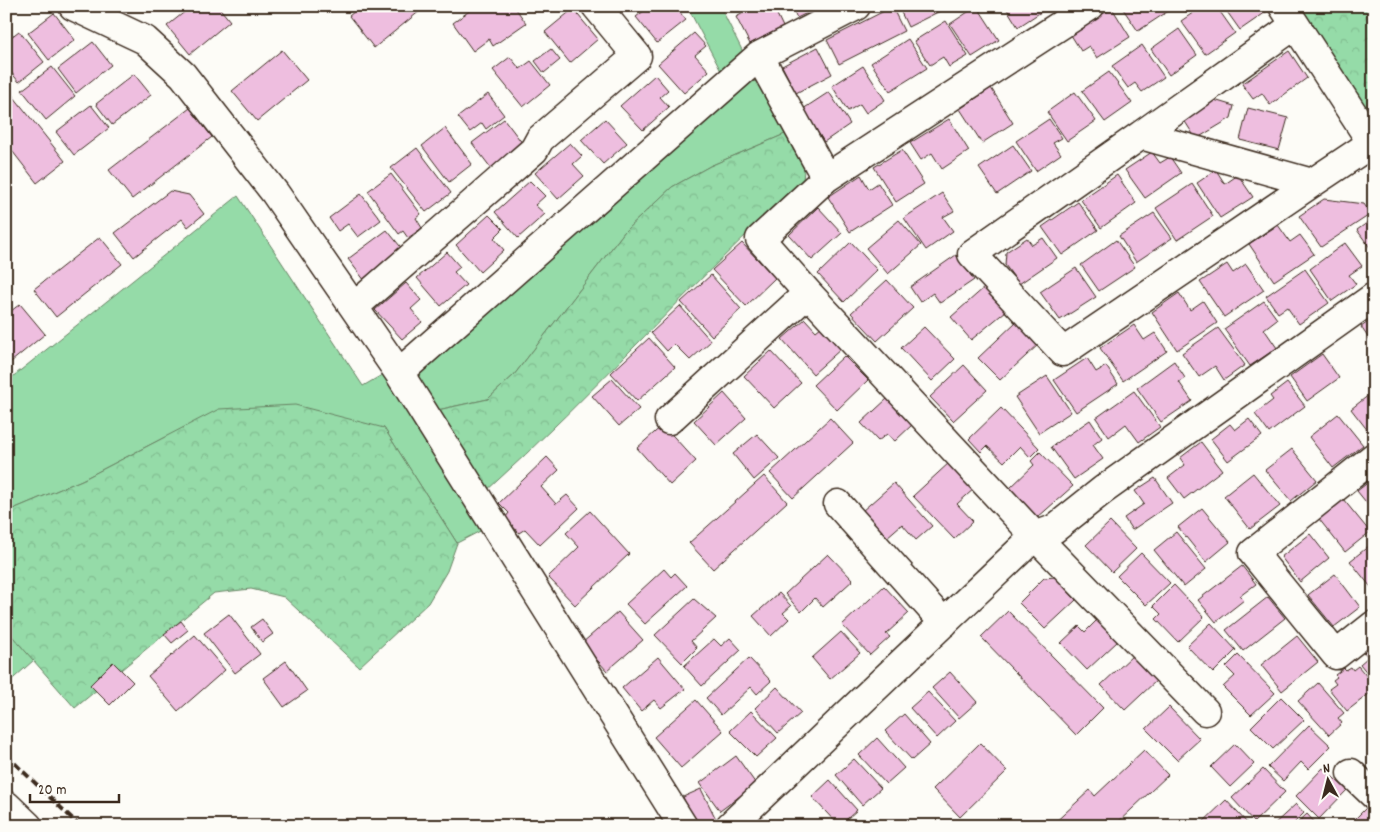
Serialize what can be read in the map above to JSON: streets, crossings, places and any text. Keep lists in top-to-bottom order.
{
  "scale_bar": "20 m",
  "north": "top"
}
